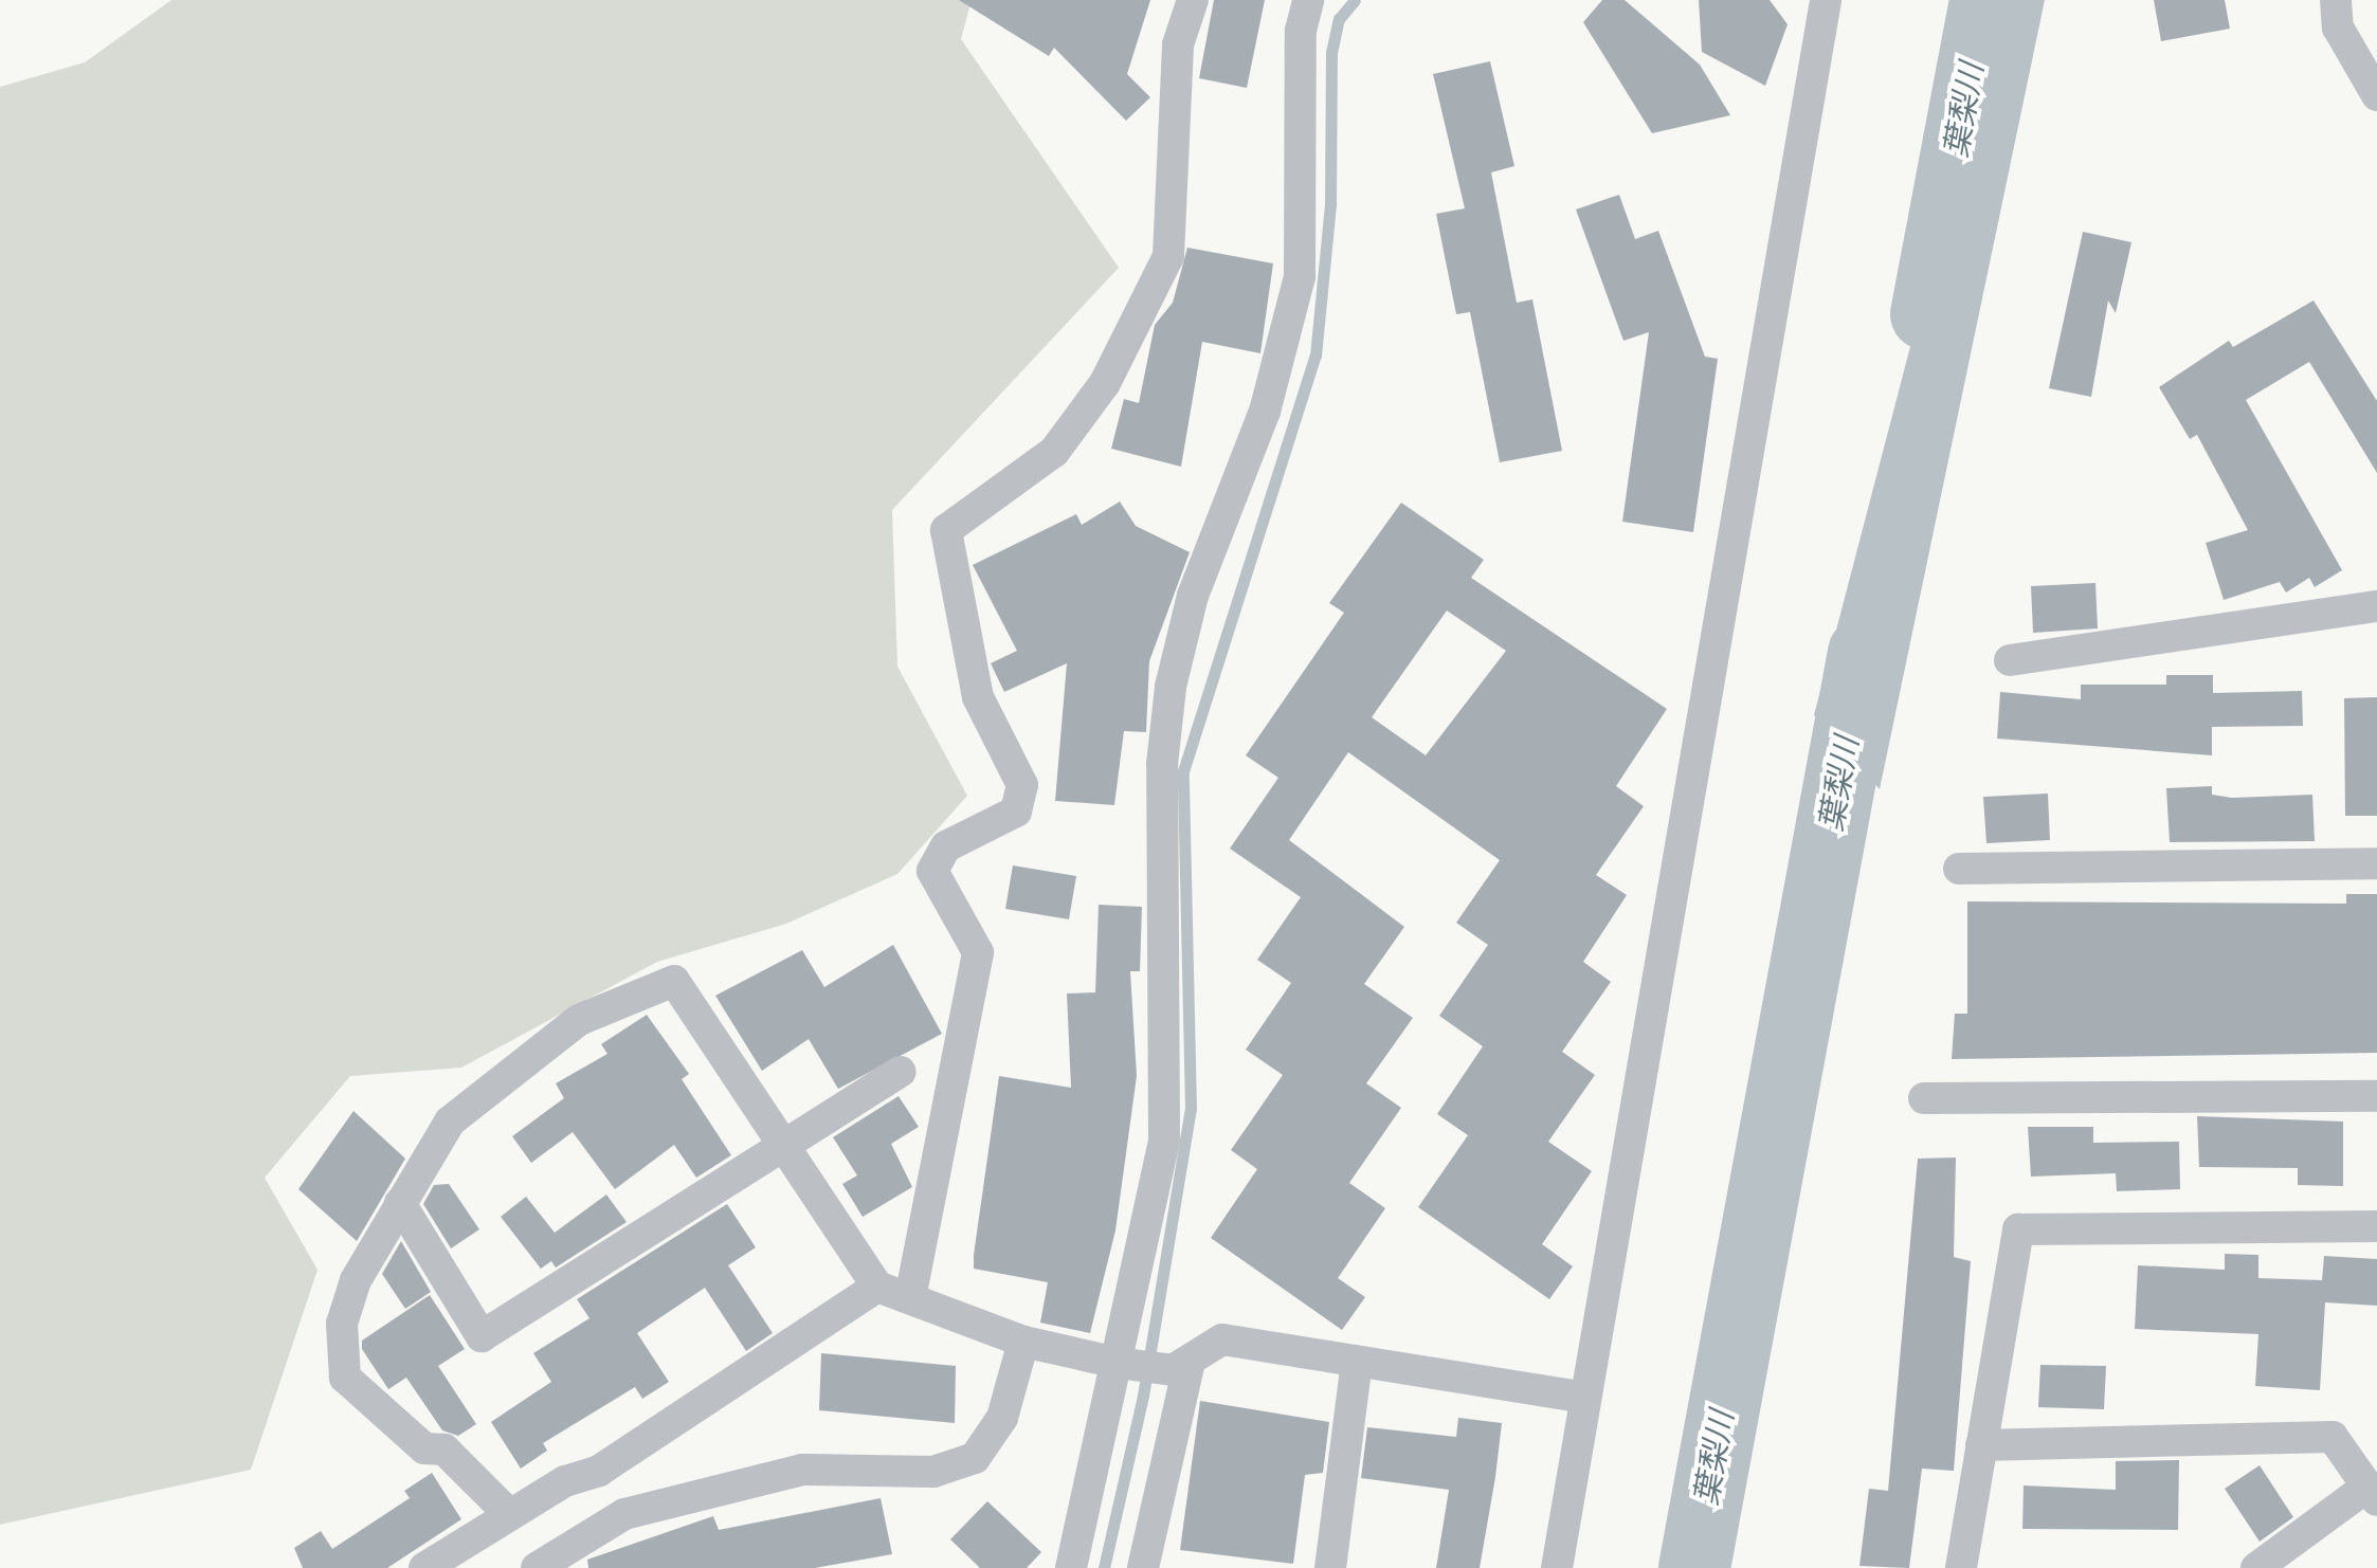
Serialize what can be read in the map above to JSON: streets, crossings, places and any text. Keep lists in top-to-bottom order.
{
  "water": ["葉梨川"]
}
